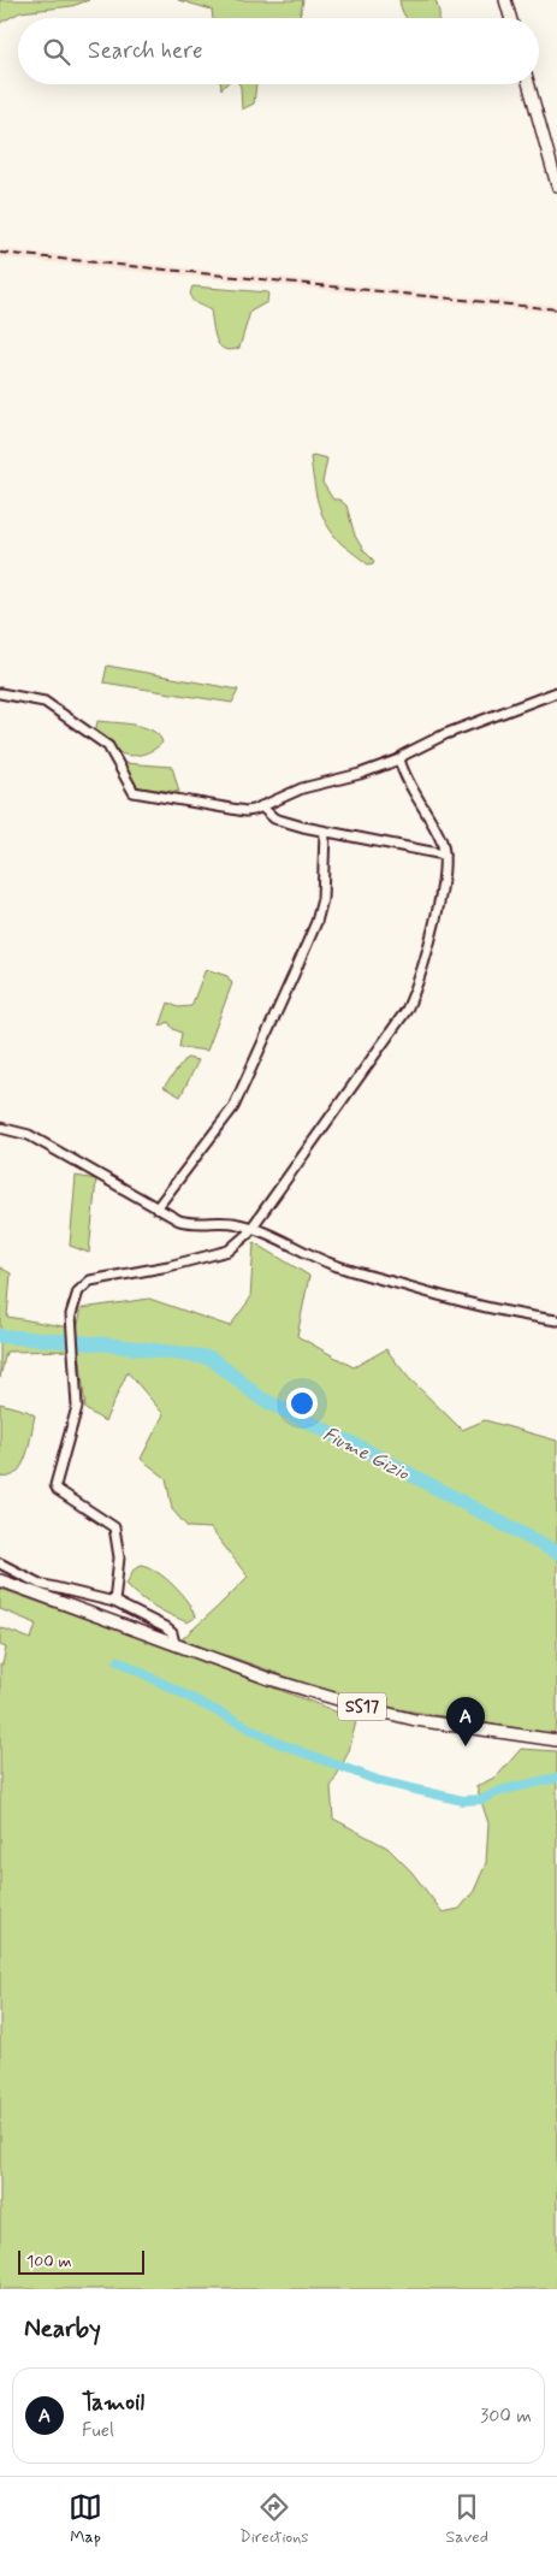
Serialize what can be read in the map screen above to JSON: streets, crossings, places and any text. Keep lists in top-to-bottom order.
{
  "streets": {
    "main road": ["SS17"]
  },
  "water": ["Fiume Gizio"],
  "scale_bar": "100 m",
  "page": {
    "search": "Search here",
    "pins": "A",
    "scale": "100 m",
    "heading": "Nearby",
    "list": [
      {
        "mark": "A",
        "name": "Tamoil",
        "note": "Fuel",
        "value": "300 m"
      }
    ],
    "nav": ["Map", "Directions", "Saved"]
  }
}
